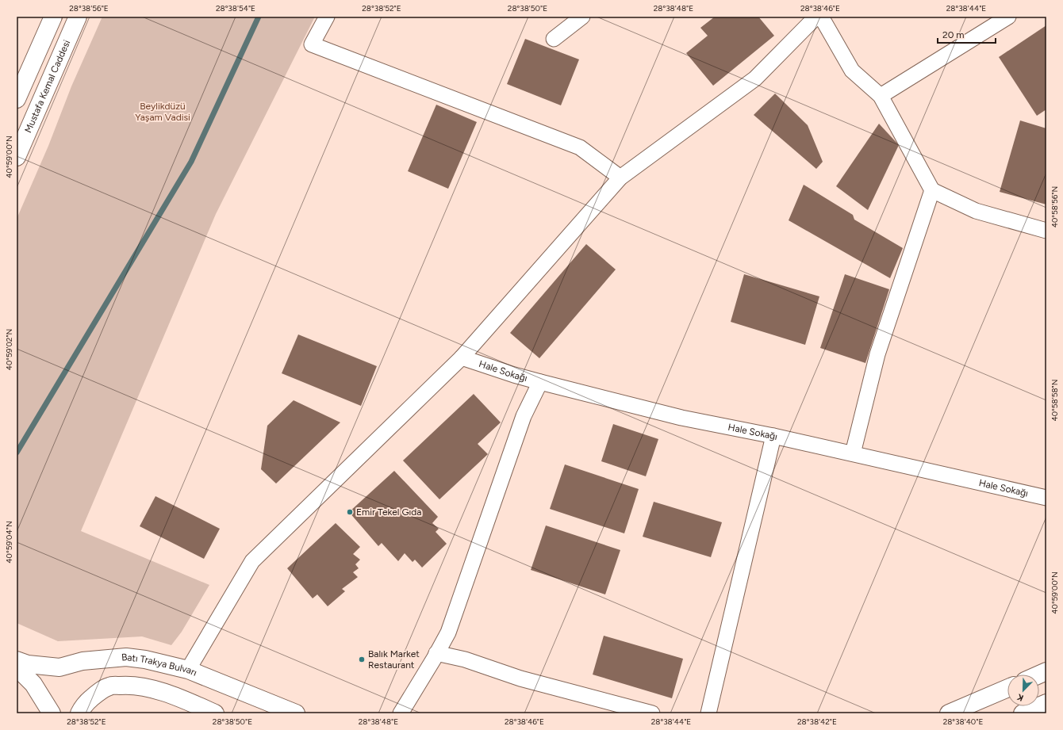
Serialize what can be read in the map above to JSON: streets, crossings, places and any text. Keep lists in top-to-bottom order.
{
  "streets": {
    "main road": ["Mustafa Kemal Caddesi", "Batı Trakya Bulvarı"],
    "street": ["Hale Sokağı"]
  },
  "parks": ["Beylikdüzü Yaşam Vadisi"],
  "places": ["Emir Tekel Gıda", "Balık Market Restaurant"],
  "scale_bar": "20 m",
  "north": "bottom left",
  "coordinates": [
    "28°38'56\"E",
    "28°38'54\"E",
    "28°38'52\"E",
    "28°38'50\"E",
    "28°38'48\"E",
    "28°38'46\"E",
    "28°38'44\"E",
    "40°59'00\"N",
    "40°58'56\"N",
    "40°59'02\"N",
    "40°58'58\"N",
    "40°59'04\"N",
    "28°38'42\"E",
    "28°38'40\"E"
  ]
}
